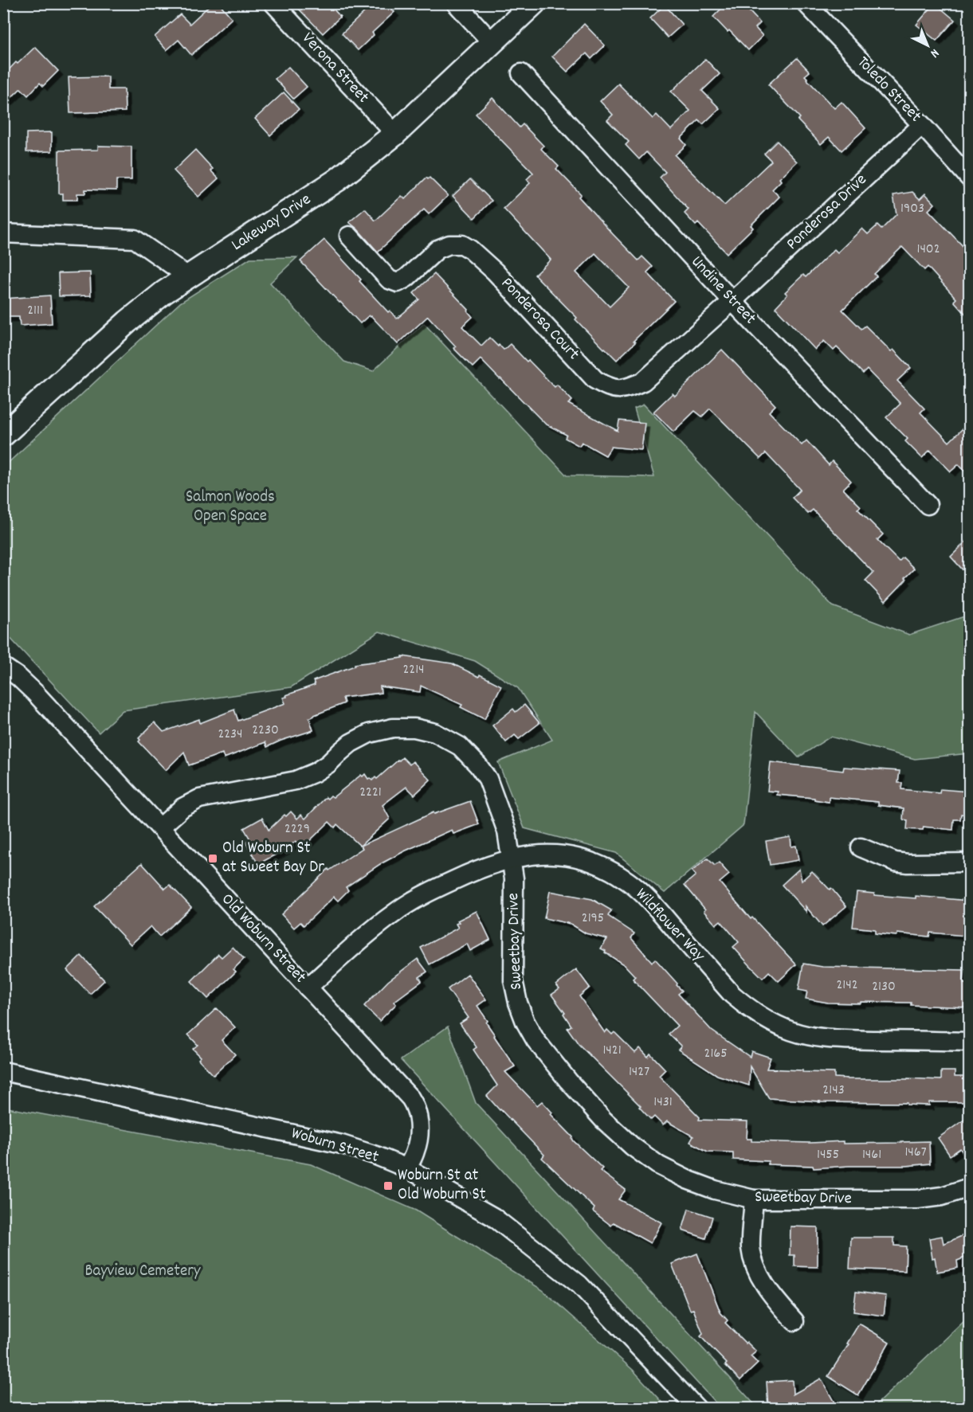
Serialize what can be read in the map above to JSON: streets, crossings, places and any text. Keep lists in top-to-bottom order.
{
  "streets": {
    "main road": ["Lakeway Drive"],
    "street": [
      "Verona Street",
      "Toledo Street",
      "Ponderosa Drive",
      "Undine Street",
      "Ponderosa Court",
      "Wildflower Way",
      "Old Woburn Street",
      "Sweetbay Drive",
      "Woburn Street"
    ]
  },
  "crossings": [
    ["Verona Street", "Lakeway Drive"],
    ["Toledo Street", "Ponderosa Drive"],
    ["Ponderosa Drive", "Undine Street"],
    ["Ponderosa Drive", "Ponderosa Court"],
    ["Undine Street", "Ponderosa Court"],
    ["Wildflower Way", "Old Woburn Street"],
    ["Wildflower Way", "Sweetbay Drive"],
    ["Old Woburn Street", "Sweetbay Drive"],
    ["Old Woburn Street", "Woburn Street"]
  ],
  "parks": ["Salmon Woods Open Space", "Bayview Cemetery"],
  "places": {
    "transit": ["Old Woburn St at Sweet Bay Dr", "Woburn St at Old Woburn St"]
  },
  "house_numbers": [
    "1903",
    "1402",
    "2111",
    "2214",
    "2230",
    "2234",
    "2221",
    "2229",
    "2195",
    "2142",
    "2130",
    "1421",
    "2165",
    "1427",
    "2143",
    "1431",
    "1467",
    "1455",
    "1461"
  ],
  "north": "bottom right"
}
